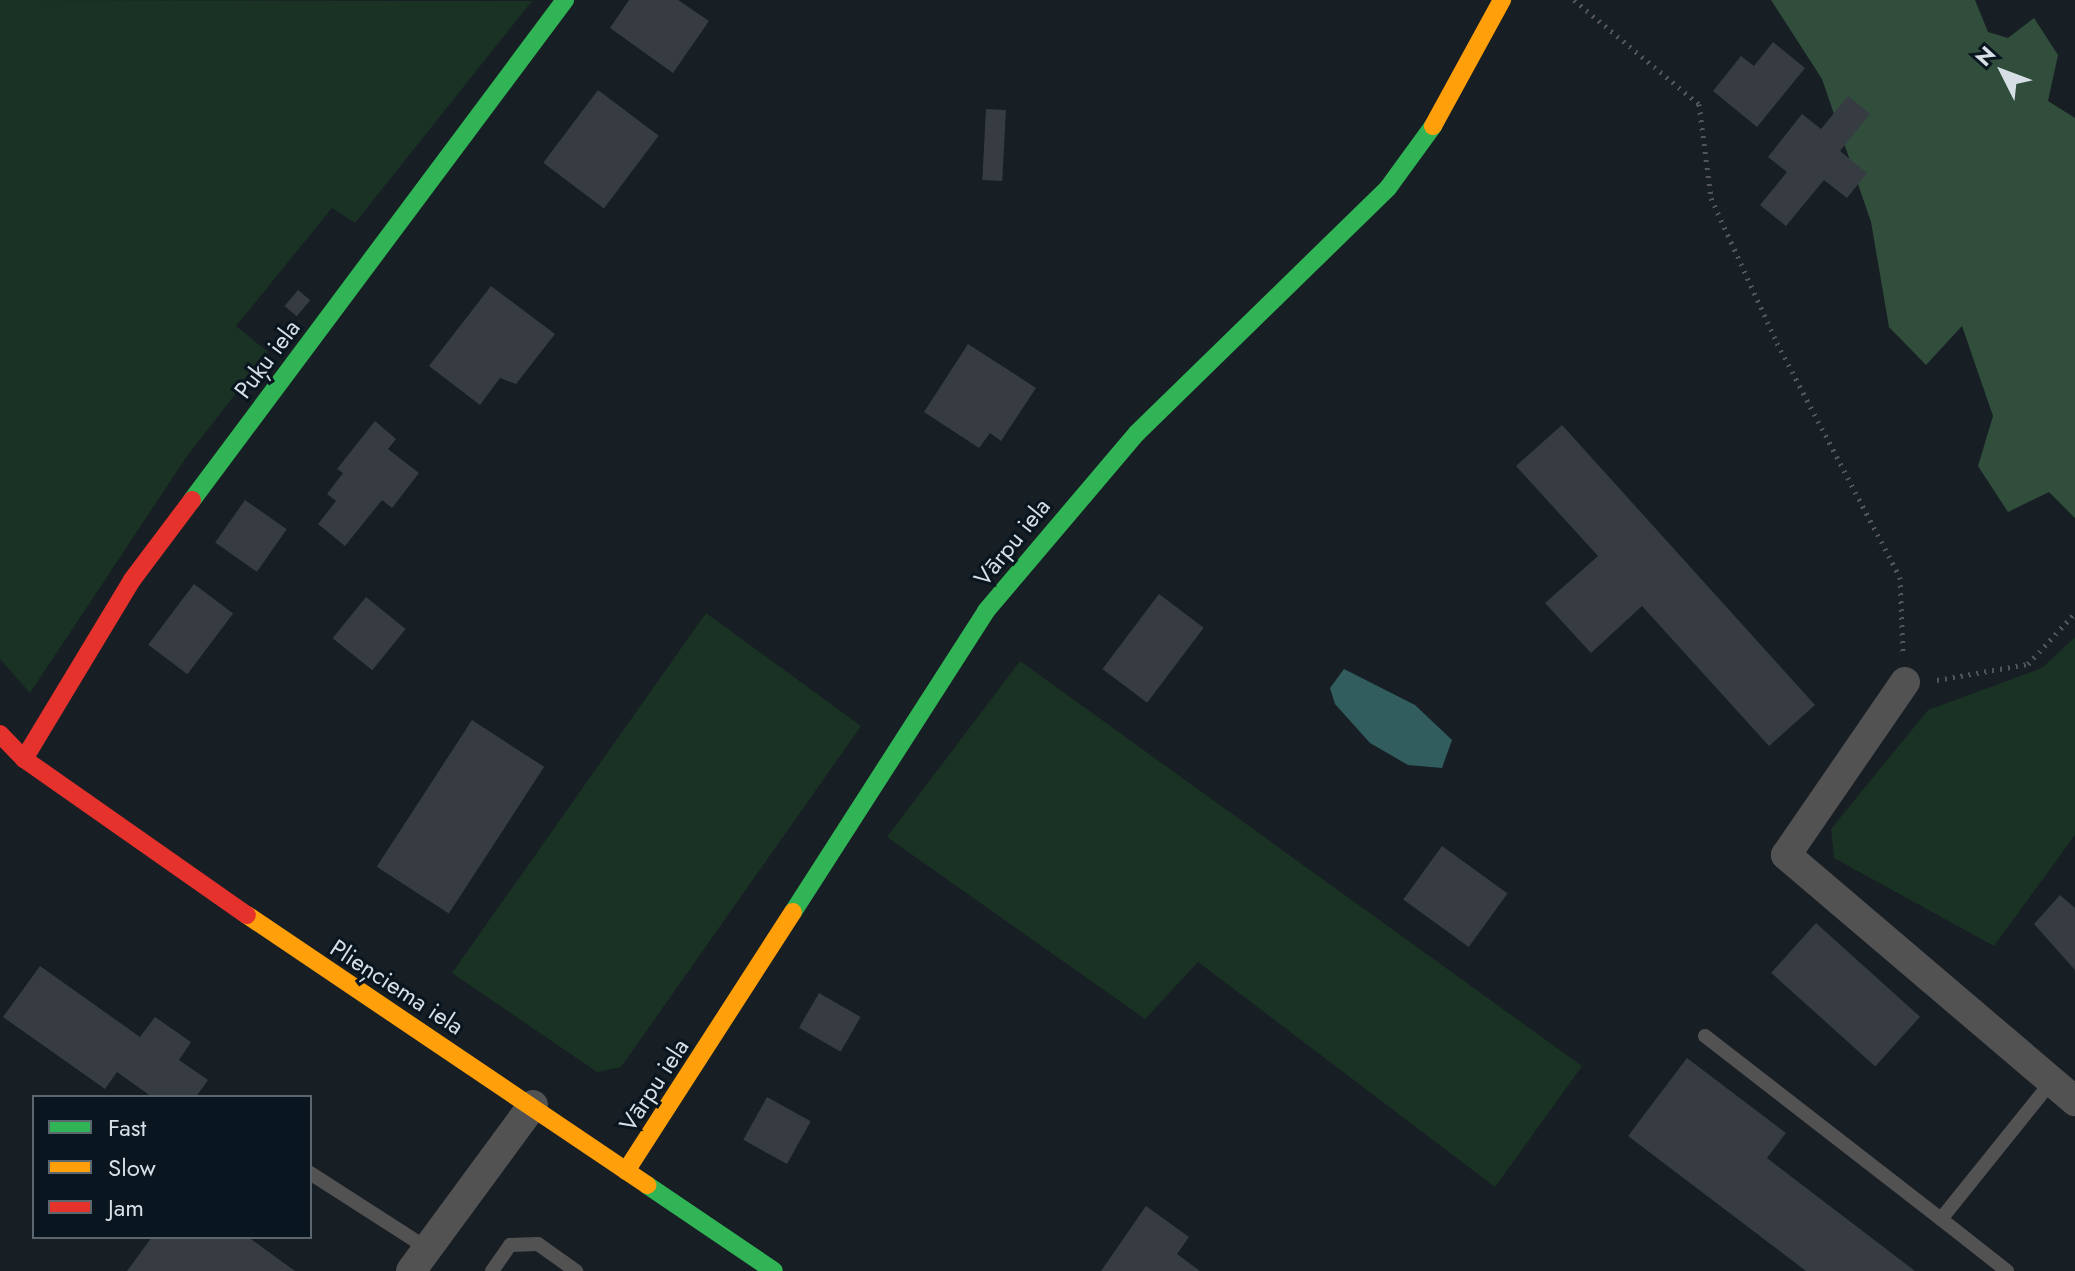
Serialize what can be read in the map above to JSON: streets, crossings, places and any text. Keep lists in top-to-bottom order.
{
  "streets": {
    "street": ["Puķu iela", "Vārpu iela", "Plieņciema iela"]
  },
  "crossings": [
    ["Puķu iela", "Plieņciema iela"],
    ["Vārpu iela", "Plieņciema iela"]
  ],
  "legend": ["Fast", "Slow", "Jam"],
  "north": "top left"
}
